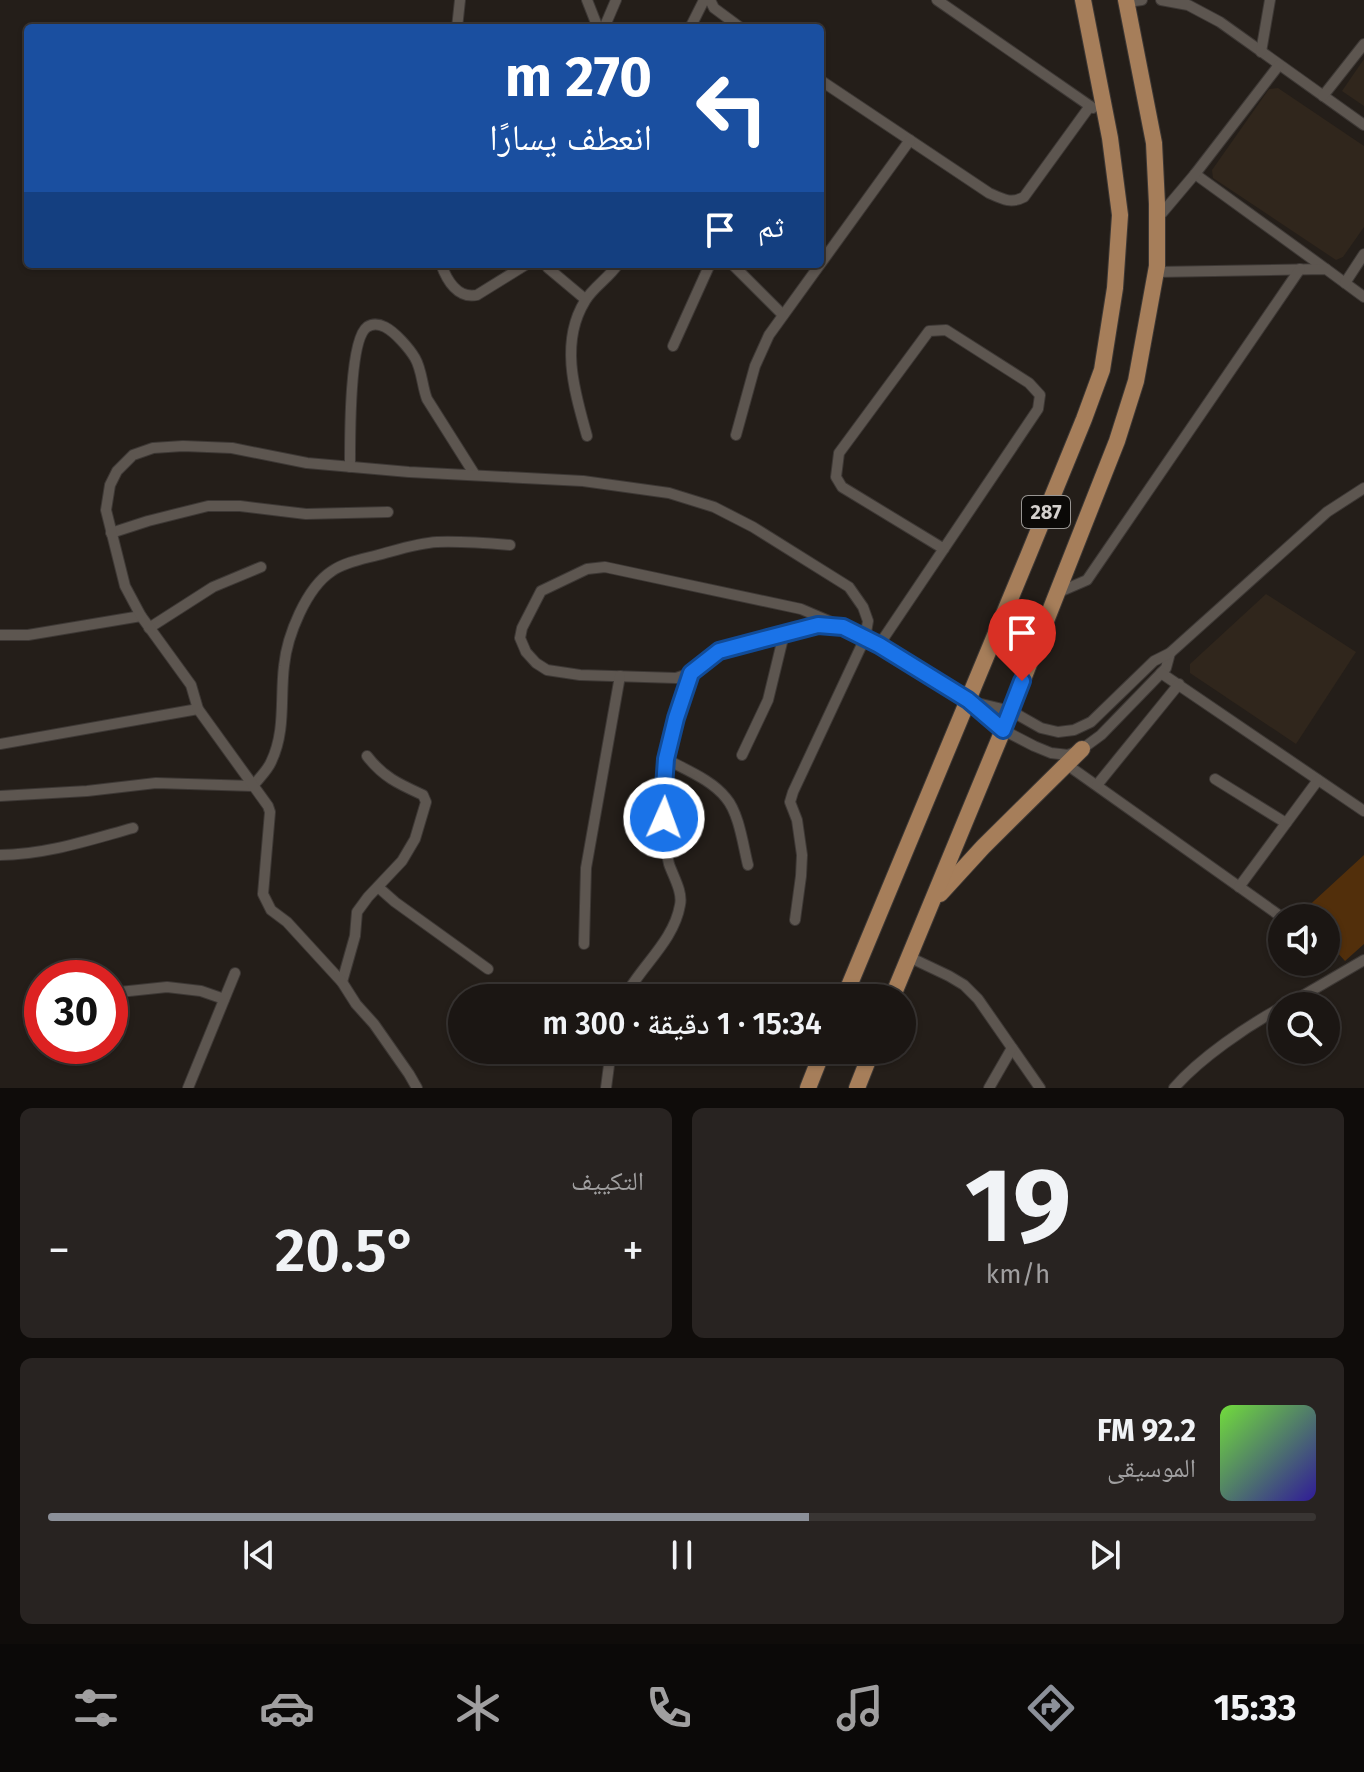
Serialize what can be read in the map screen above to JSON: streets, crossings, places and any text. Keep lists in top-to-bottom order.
{
  "streets": {
    "main road": ["287"]
  },
  "page": {
    "turn": ["270 m", "انعطف يسارًا"],
    "then": "ثم",
    "limit": "30",
    "trip": "15:34 · 1 دقيقة · 300 m",
    "tile": [
      ["19", "km/h"],
      "التكييف"
    ],
    "heat": ["−", "20.5°", "+"],
    "song": ["92.2 FM", "الموسيقى"],
    "tabs": "15:33"
  }
}
